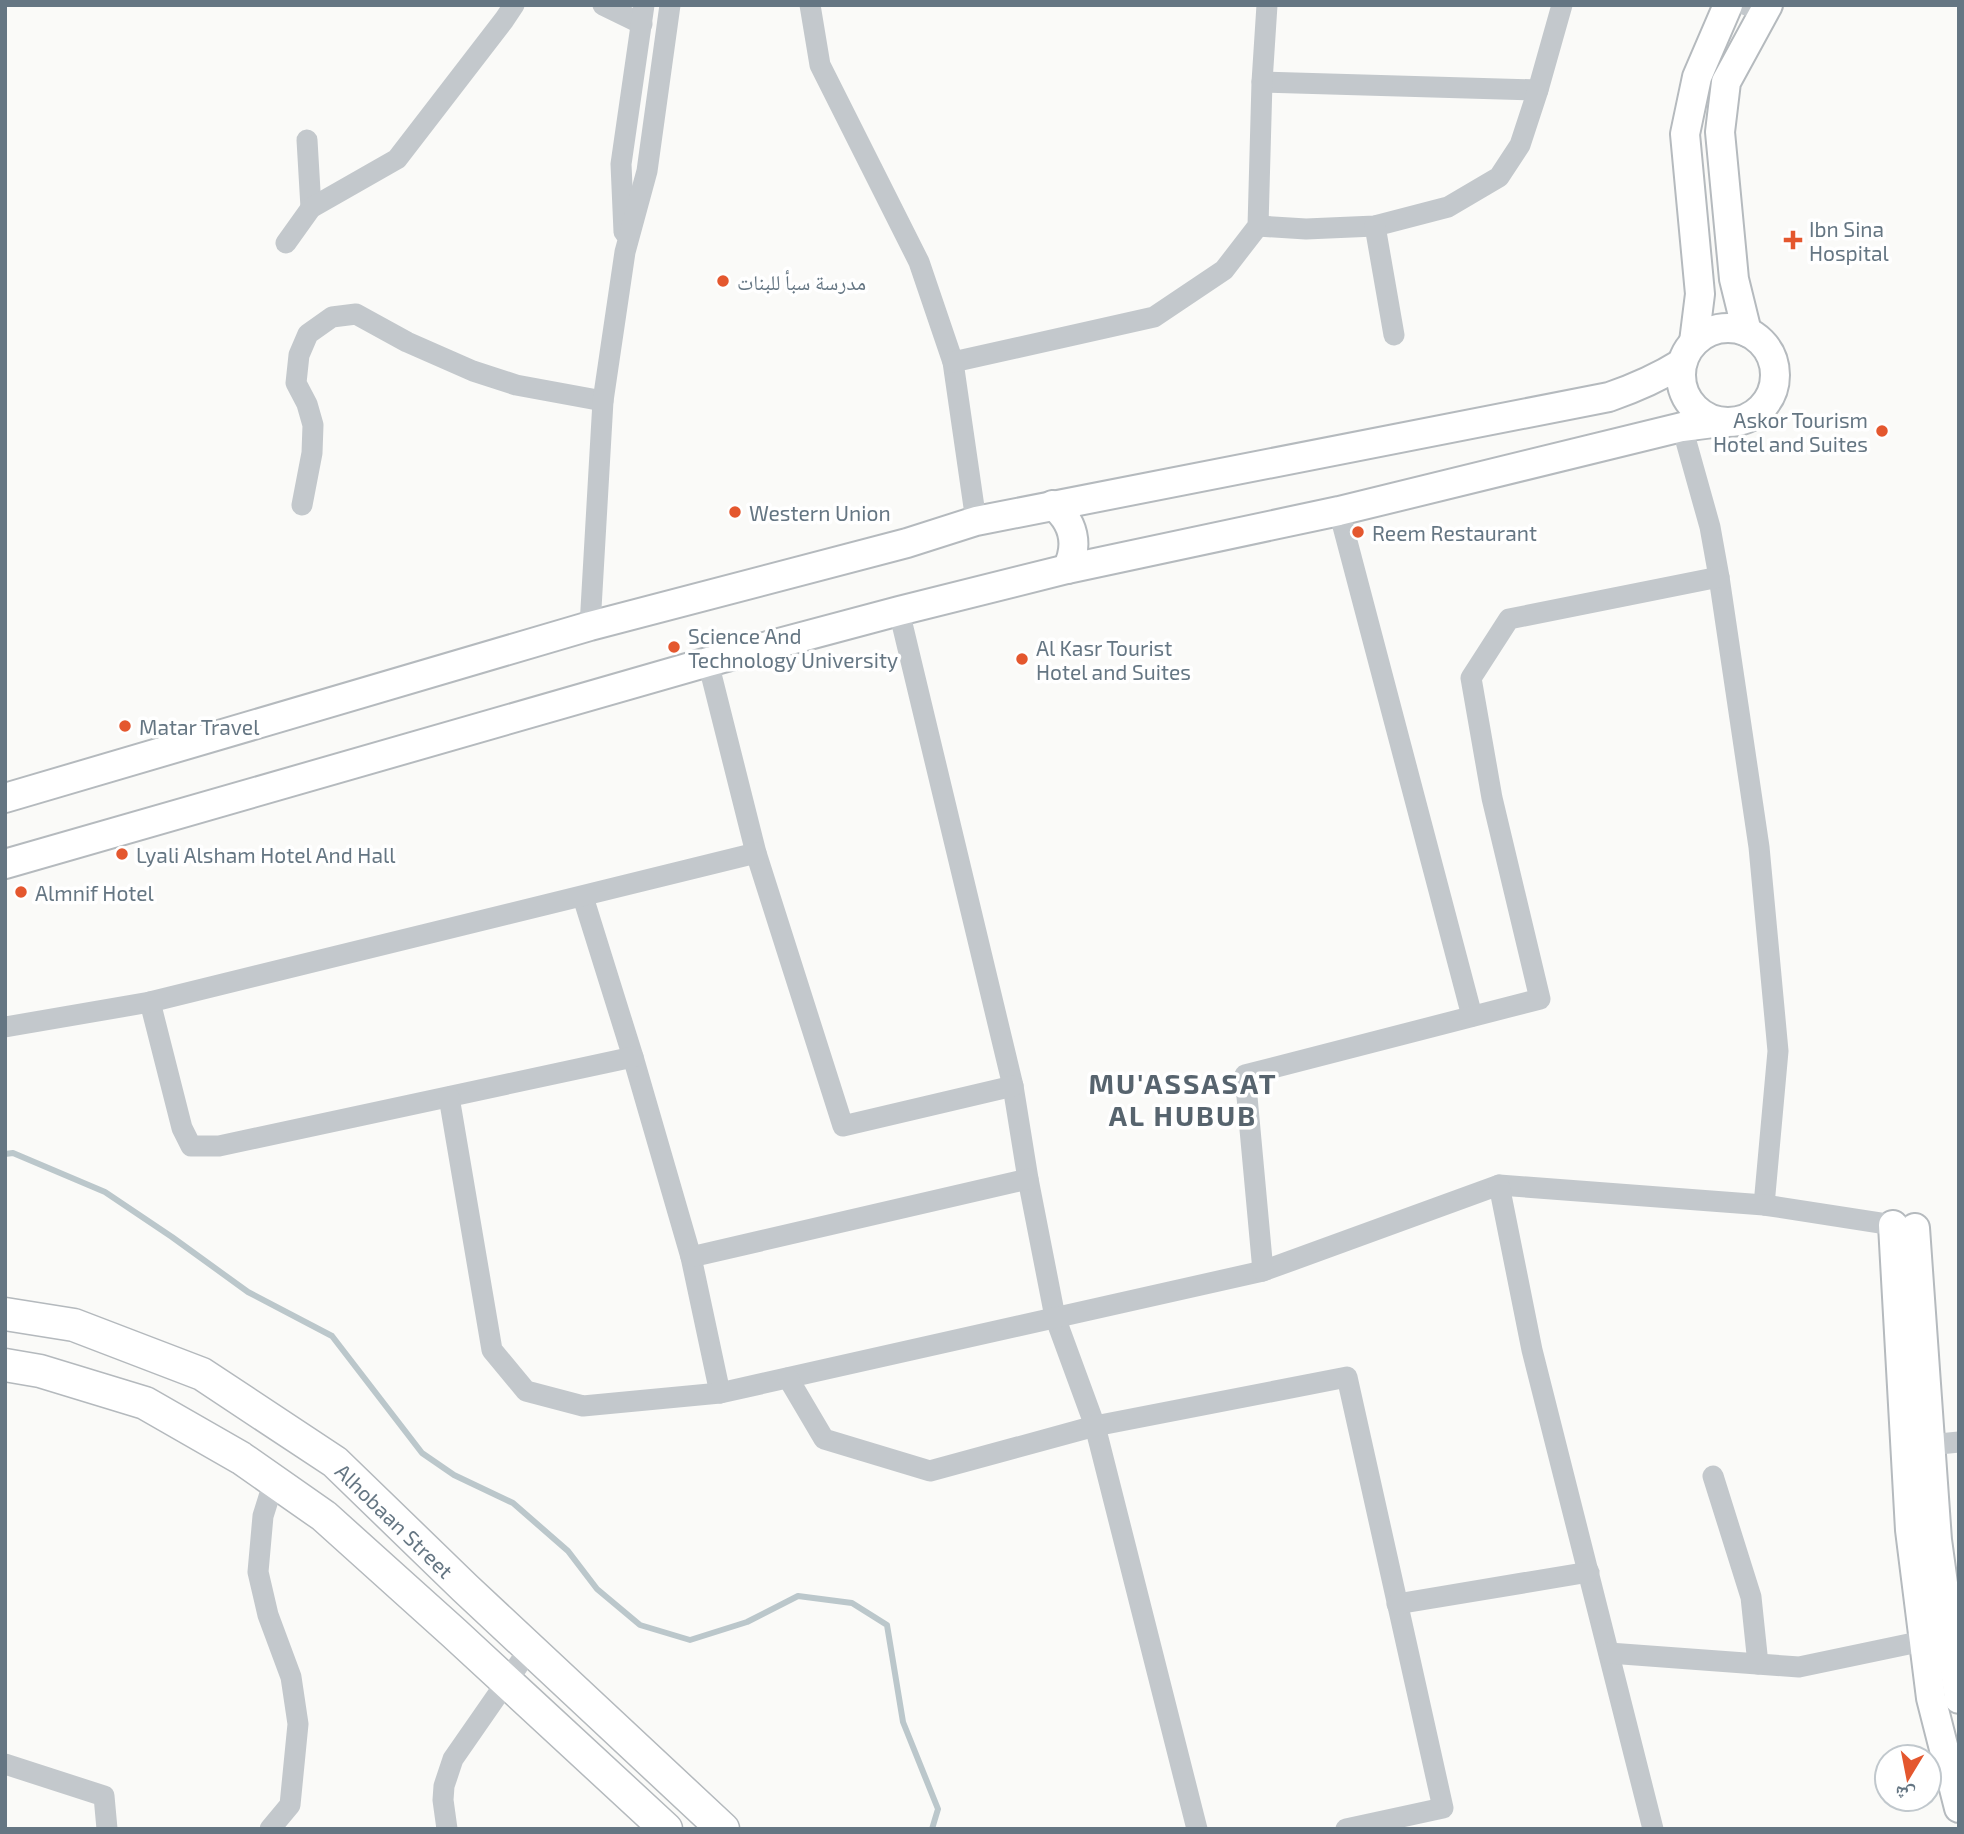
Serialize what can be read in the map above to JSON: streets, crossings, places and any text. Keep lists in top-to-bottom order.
{
  "streets": {
    "highway": ["Alhobaan Street"]
  },
  "districts": ["MU'ASSASAT AL HUBUB"],
  "places": {
    "health": ["Ibn Sina Hospital"],
    "other": [
      "مدرسة سبأ للبنات",
      "Askor Tourism Hotel and Suites",
      "Western Union",
      "Reem Restaurant",
      "Science And Technology University",
      "Al Kasr Tourist Hotel and Suites",
      "Matar Travel",
      "Lyali Alsham Hotel And Hall",
      "Almnif Hotel"
    ]
  },
  "north": "bottom"
}
